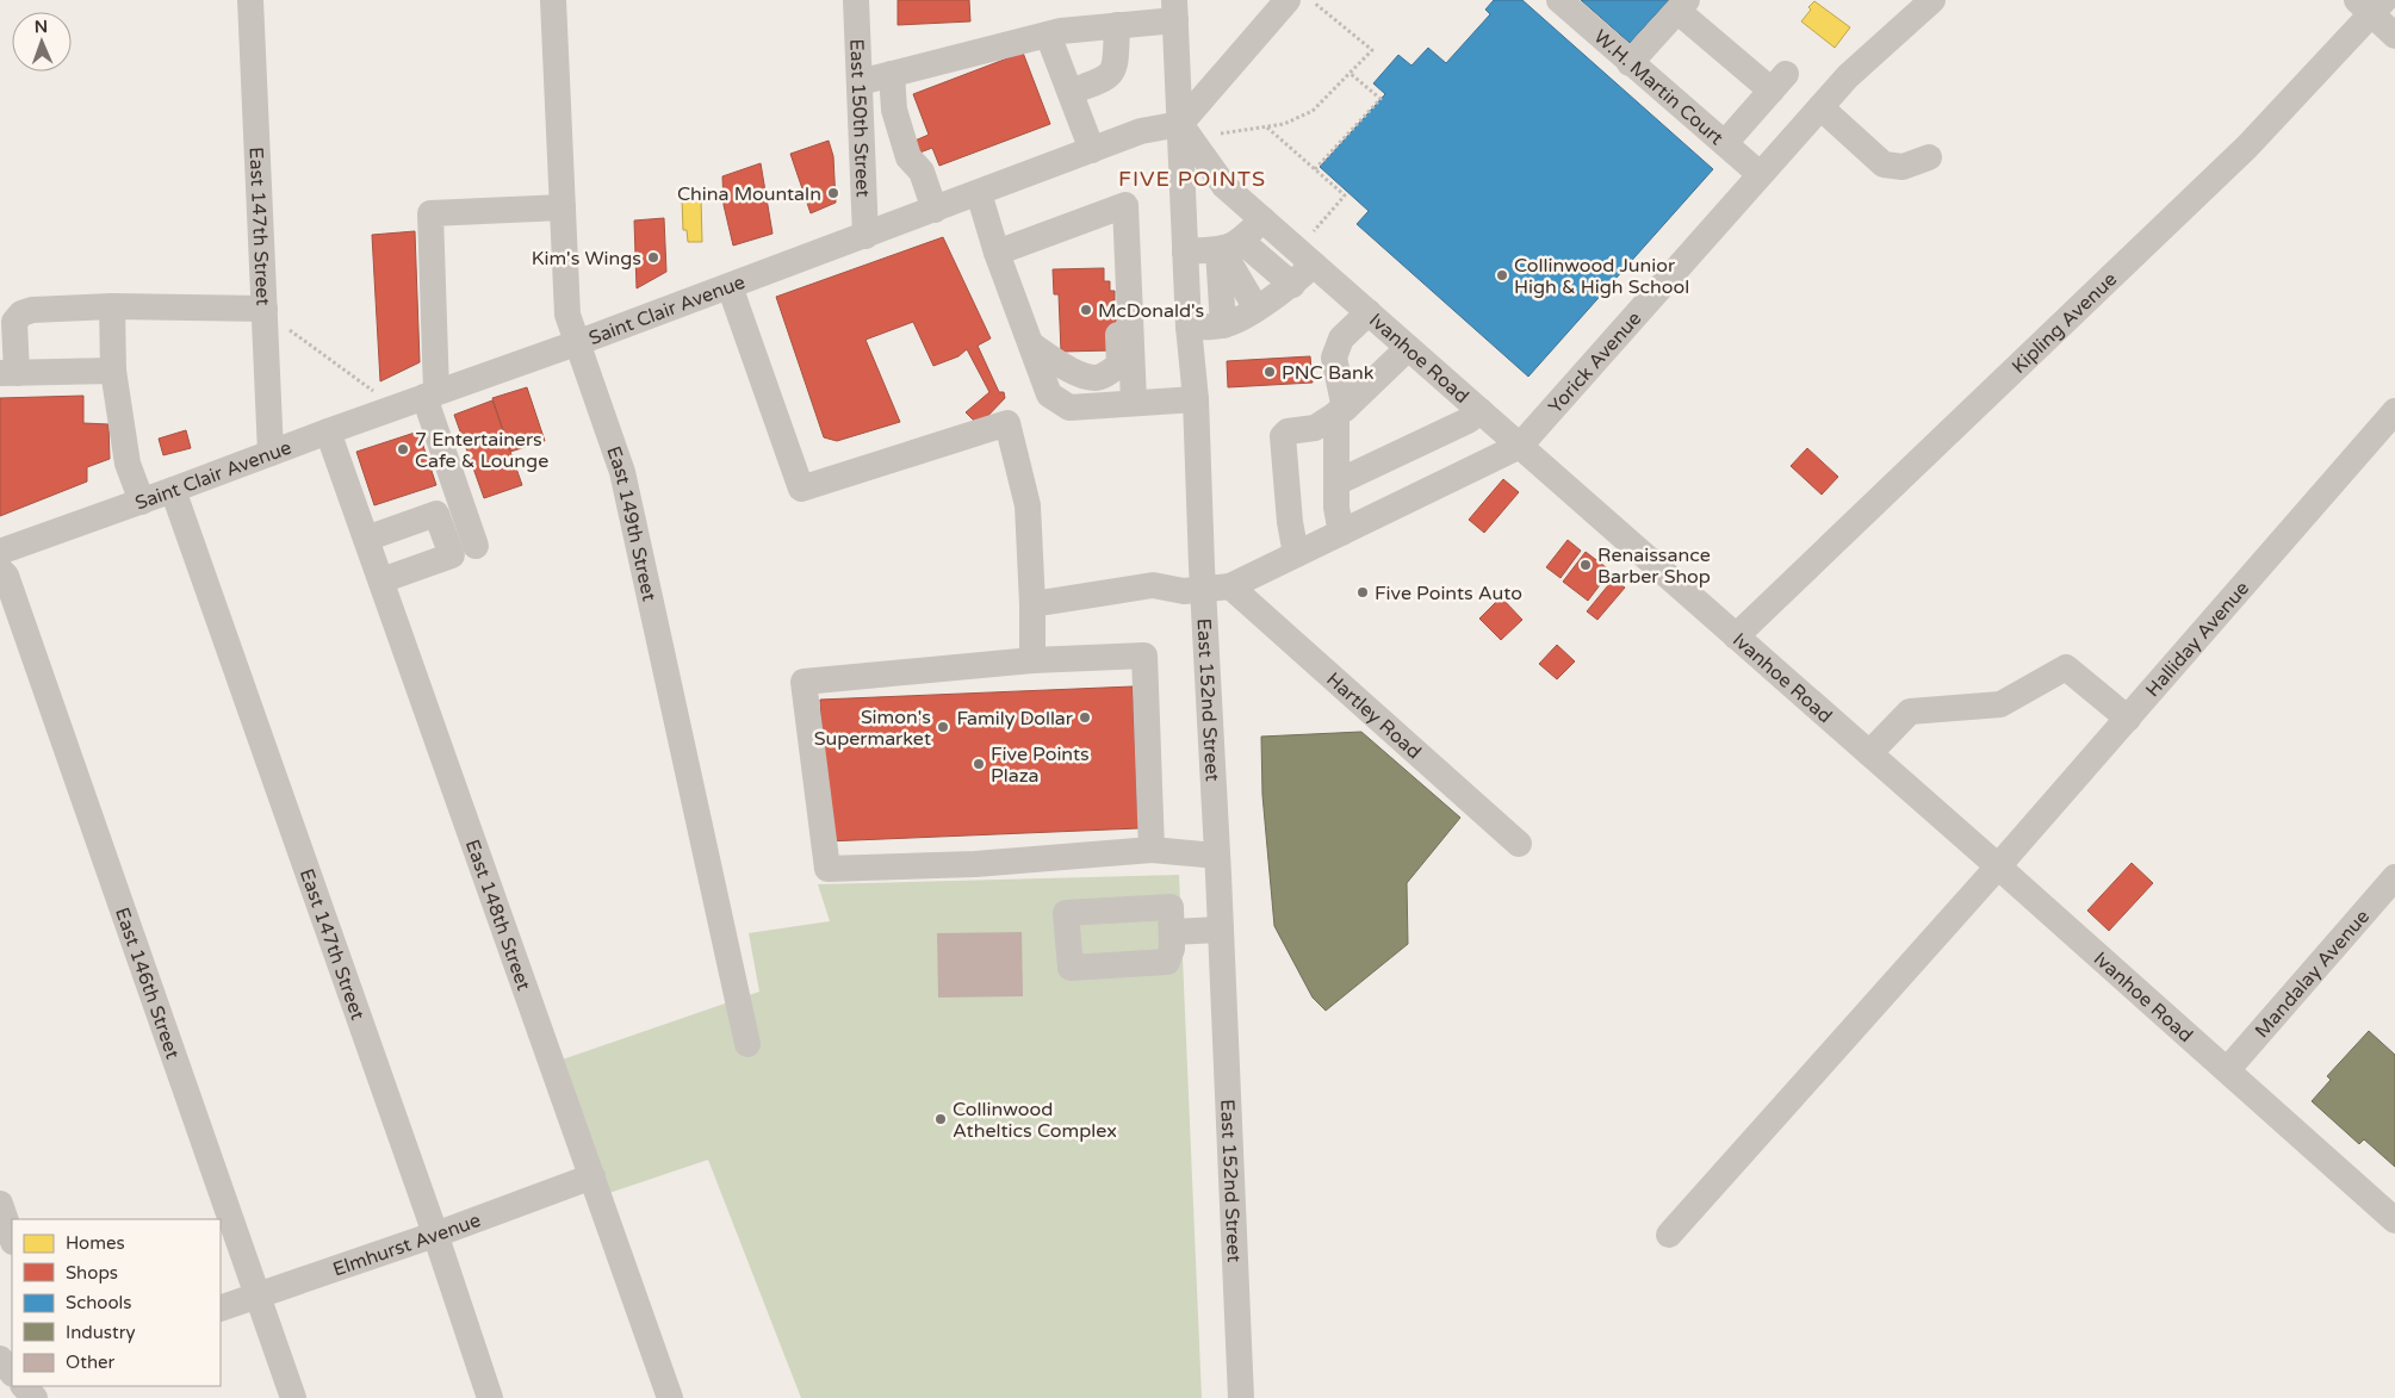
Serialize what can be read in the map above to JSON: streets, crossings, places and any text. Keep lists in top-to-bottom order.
{
  "streets": {
    "street": [
      "W.H. Martin Court",
      "East 150th Street",
      "East 147th Street",
      "Saint Clair Avenue",
      "Kipling Avenue",
      "Ivanhoe Road",
      "Yorick Avenue",
      "East 149th Street",
      "Halliday Avenue",
      "East 152nd Street",
      "Hartley Road",
      "East 148th Street",
      "Mandalay Avenue",
      "East 146th Street",
      "Elmhurst Avenue"
    ]
  },
  "crossings": [
    ["W.H. Martin Court", "Yorick Avenue"],
    ["East 150th Street", "Saint Clair Avenue"],
    ["East 147th Street", "Saint Clair Avenue"],
    ["East 147th Street", "Elmhurst Avenue"],
    ["Saint Clair Avenue", "Ivanhoe Road"],
    ["Saint Clair Avenue", "East 149th Street"],
    ["Saint Clair Avenue", "East 152nd Street"],
    ["Saint Clair Avenue", "East 148th Street"],
    ["Kipling Avenue", "Ivanhoe Road"],
    ["Ivanhoe Road", "Yorick Avenue"],
    ["Ivanhoe Road", "Halliday Avenue"],
    ["Ivanhoe Road", "East 152nd Street"],
    ["Ivanhoe Road", "Mandalay Avenue"],
    ["Yorick Avenue", "East 152nd Street"],
    ["Yorick Avenue", "Hartley Road"],
    ["East 148th Street", "Elmhurst Avenue"],
    ["East 146th Street", "Elmhurst Avenue"]
  ],
  "districts": ["FIVE POINTS"],
  "places": [
    "China MountaIn",
    "Kim's Wings",
    "Collinwood Junior High & High School",
    "McDonald's",
    "PNC Bank",
    "7 Entertainers Cafe & Lounge",
    "Renaissance Barber Shop",
    "Five Points Auto",
    "Family Dollar",
    "Simon's Supermarket",
    "Five Points Plaza",
    "Collinwood Atheltics Complex"
  ],
  "legend": [
    "Homes",
    "Shops",
    "Schools",
    "Industry",
    "Other"
  ],
  "north": "top"
}
